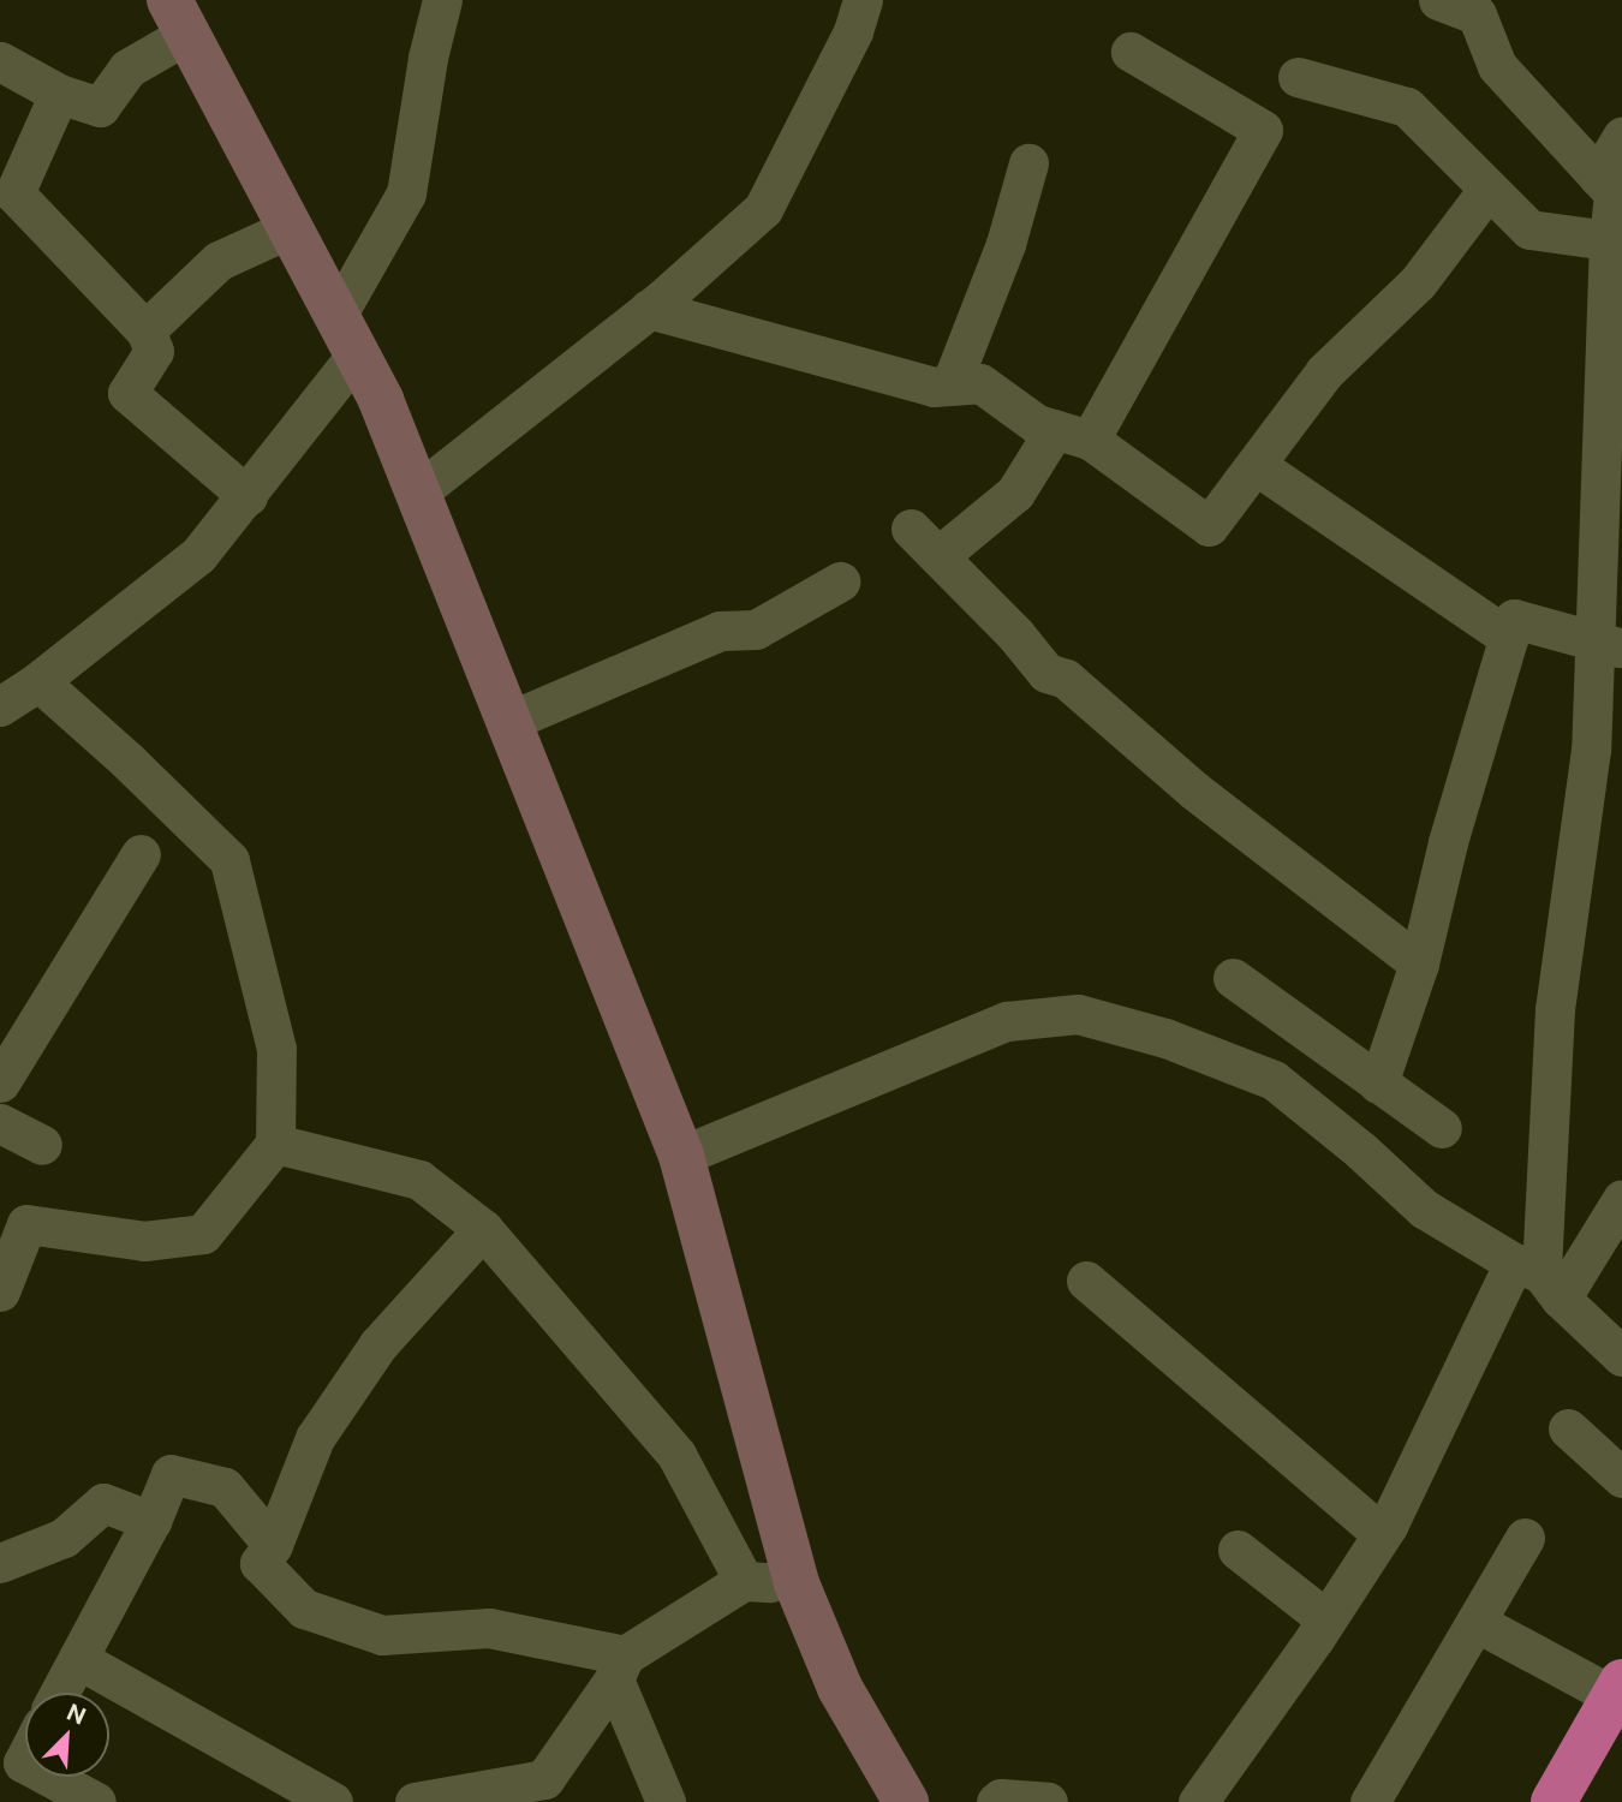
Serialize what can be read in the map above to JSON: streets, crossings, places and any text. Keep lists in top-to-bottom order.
{
  "north": "top right"
}
